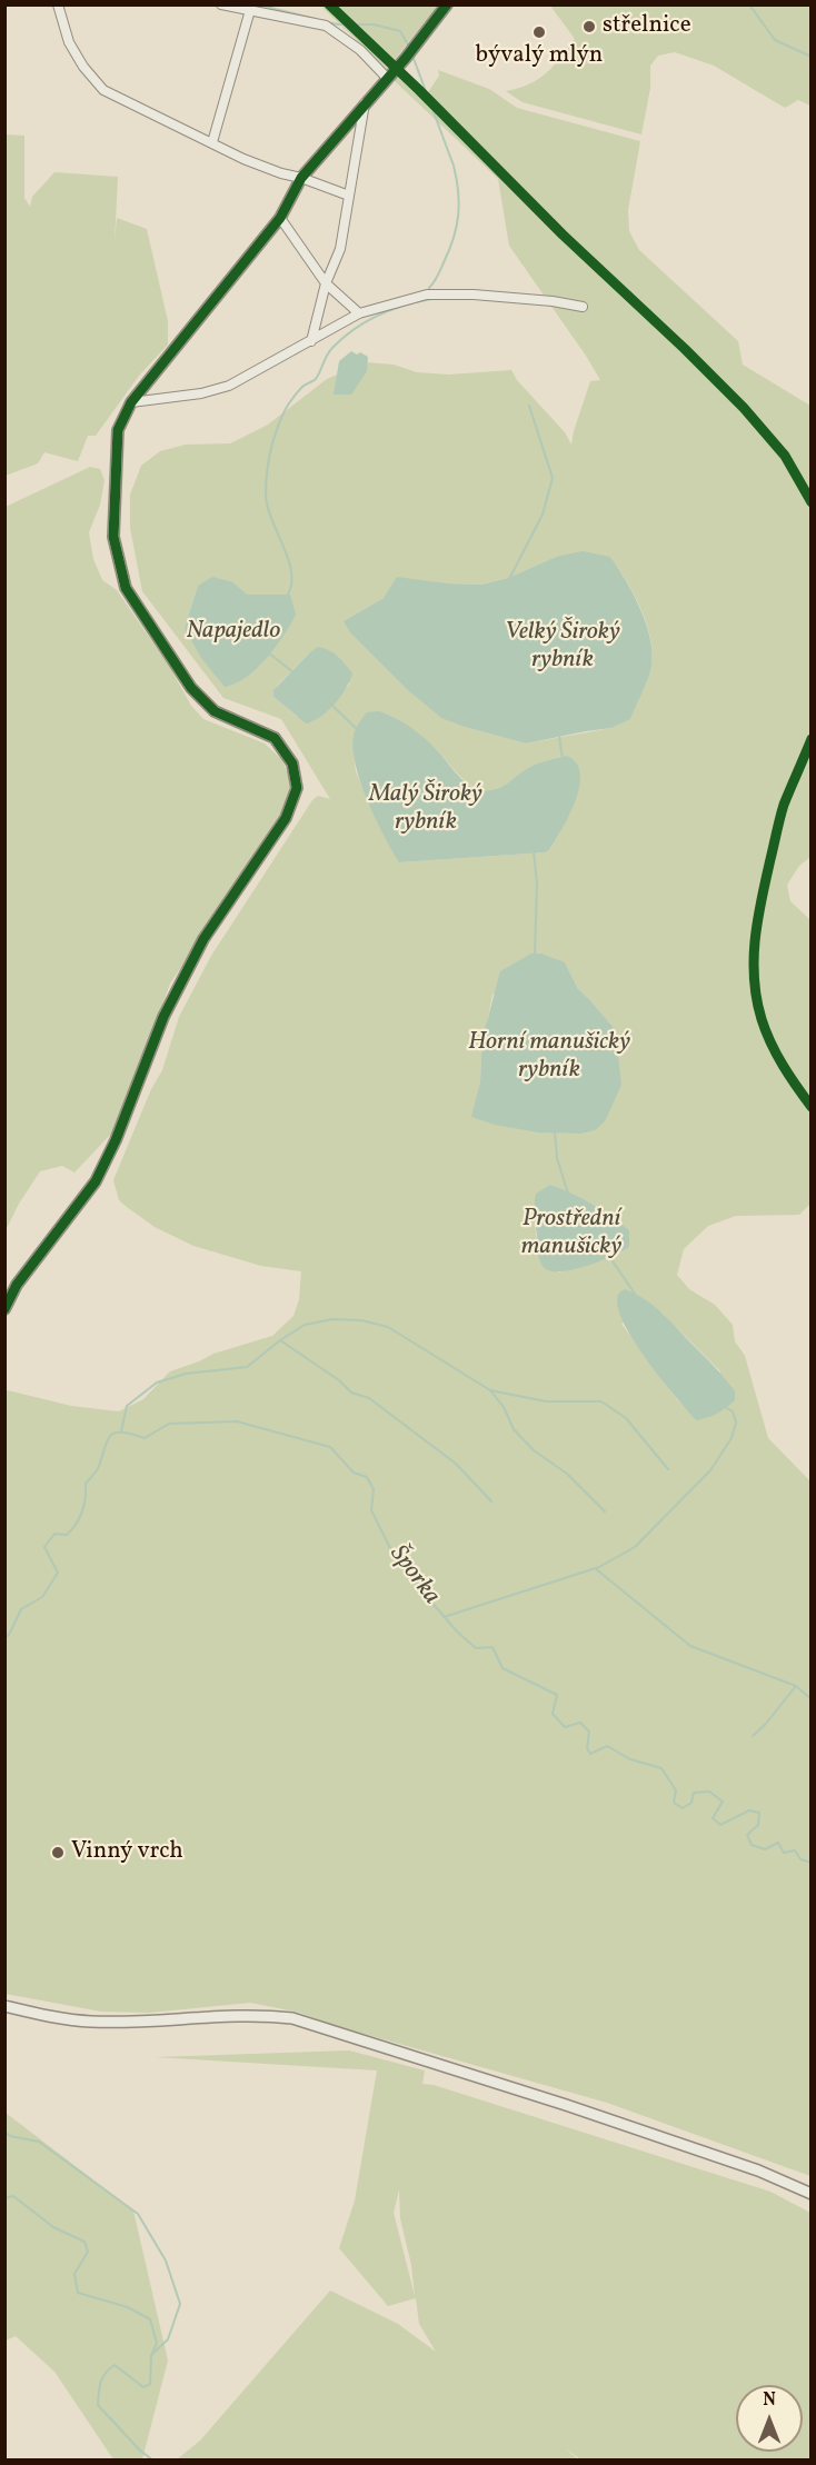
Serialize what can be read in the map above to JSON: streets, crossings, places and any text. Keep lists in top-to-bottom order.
{
  "water": [
    "Napajedlo",
    "Velký Široký rybník",
    "Malý Široký rybník",
    "Horní manušický rybník",
    "Prostřední manušický",
    "Šporka"
  ],
  "places": ["střelnice", "bývalý mlýn", "Vinný vrch"],
  "north": "top"
}
